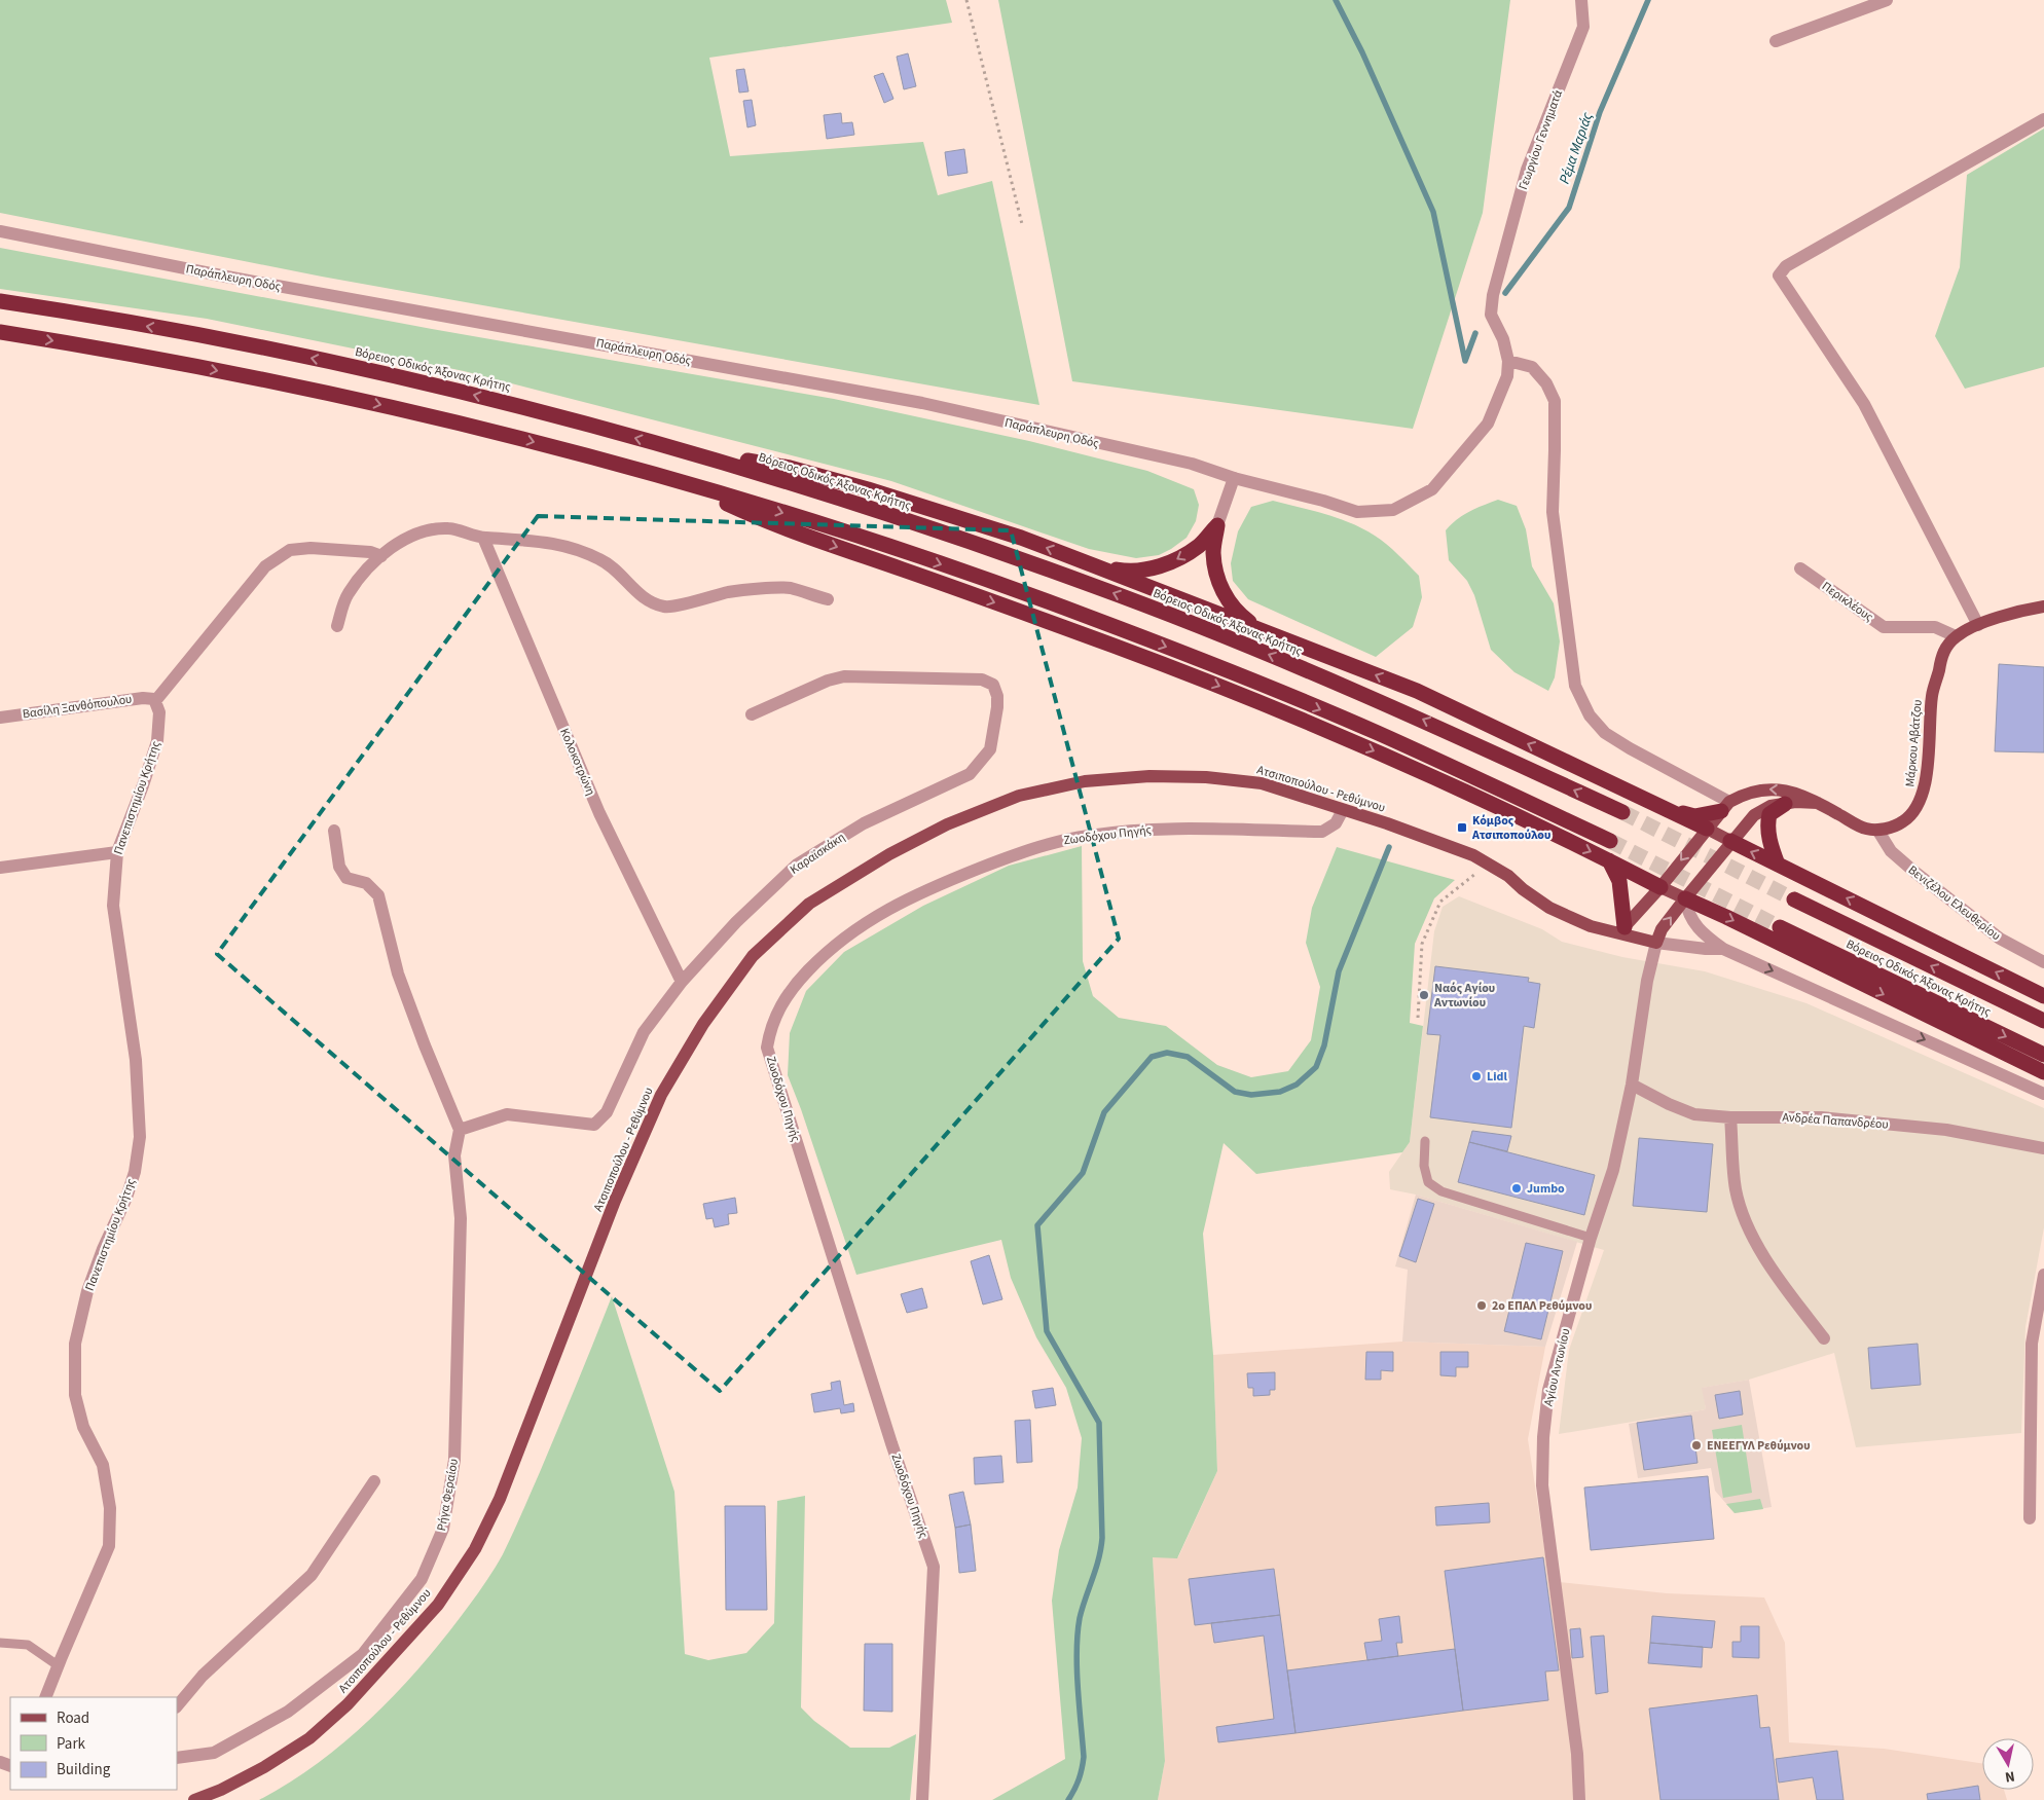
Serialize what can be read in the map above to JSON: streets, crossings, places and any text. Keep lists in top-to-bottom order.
{
  "streets": {
    "highway": ["Βόρειος Οδικός Άξονας Κρήτης"],
    "main road": ["Μάρκου Αβάτζου", "Ατσιποπούλου - Ρεθύμνου"],
    "street": [
      "Γεωργίου Γεννηματά",
      "Παράπλευρη Οδός",
      "Περικλέους",
      "Βασίλη Ξανθόπουλου",
      "Κολοκοτρώνη",
      "Πανεπιστημίου Κρήτης",
      "Ζωοδόχου Πηγής",
      "Καραϊσκάκη",
      "Βενιζέλου Ελευθερίου",
      "Ανδρέα Παπανδρέου",
      "Αγίου Αντωνίου",
      "Ρήγα Φεραίου"
    ]
  },
  "crossings": [
    ["Γεωργίου Γεννηματά", "Παράπλευρη Οδός"],
    ["Περικλέους", "Μάρκου Αβάτζου"],
    ["Βασίλη Ξανθόπουλου", "Πανεπιστημίου Κρήτης"],
    ["Μάρκου Αβάτζου", "Βενιζέλου Ελευθερίου"],
    ["Κολοκοτρώνη", "Καραϊσκάκη"],
    ["Ατσιποπούλου - Ρεθύμνου", "Ζωοδόχου Πηγής"],
    ["Ατσιποπούλου - Ρεθύμνου", "Αγίου Αντωνίου"],
    ["Καραϊσκάκη", "Ρήγα Φεραίου"],
    ["Ανδρέα Παπανδρέου", "Αγίου Αντωνίου"]
  ],
  "water": ["Ρέμα Μαριάς"],
  "places": {
    "transit": ["Κόμβος Ατσιποπούλου"],
    "other": [
      "Ναός Αγίου Αντωνίου",
      "Lidl",
      "Jumbo",
      "2ο ΕΠΑΛ Ρεθύμνου",
      "ΕΝΕΕΓΥΛ Ρεθύμνου"
    ]
  },
  "legend": ["Road", "Park", "Building"],
  "north": "bottom"
}
